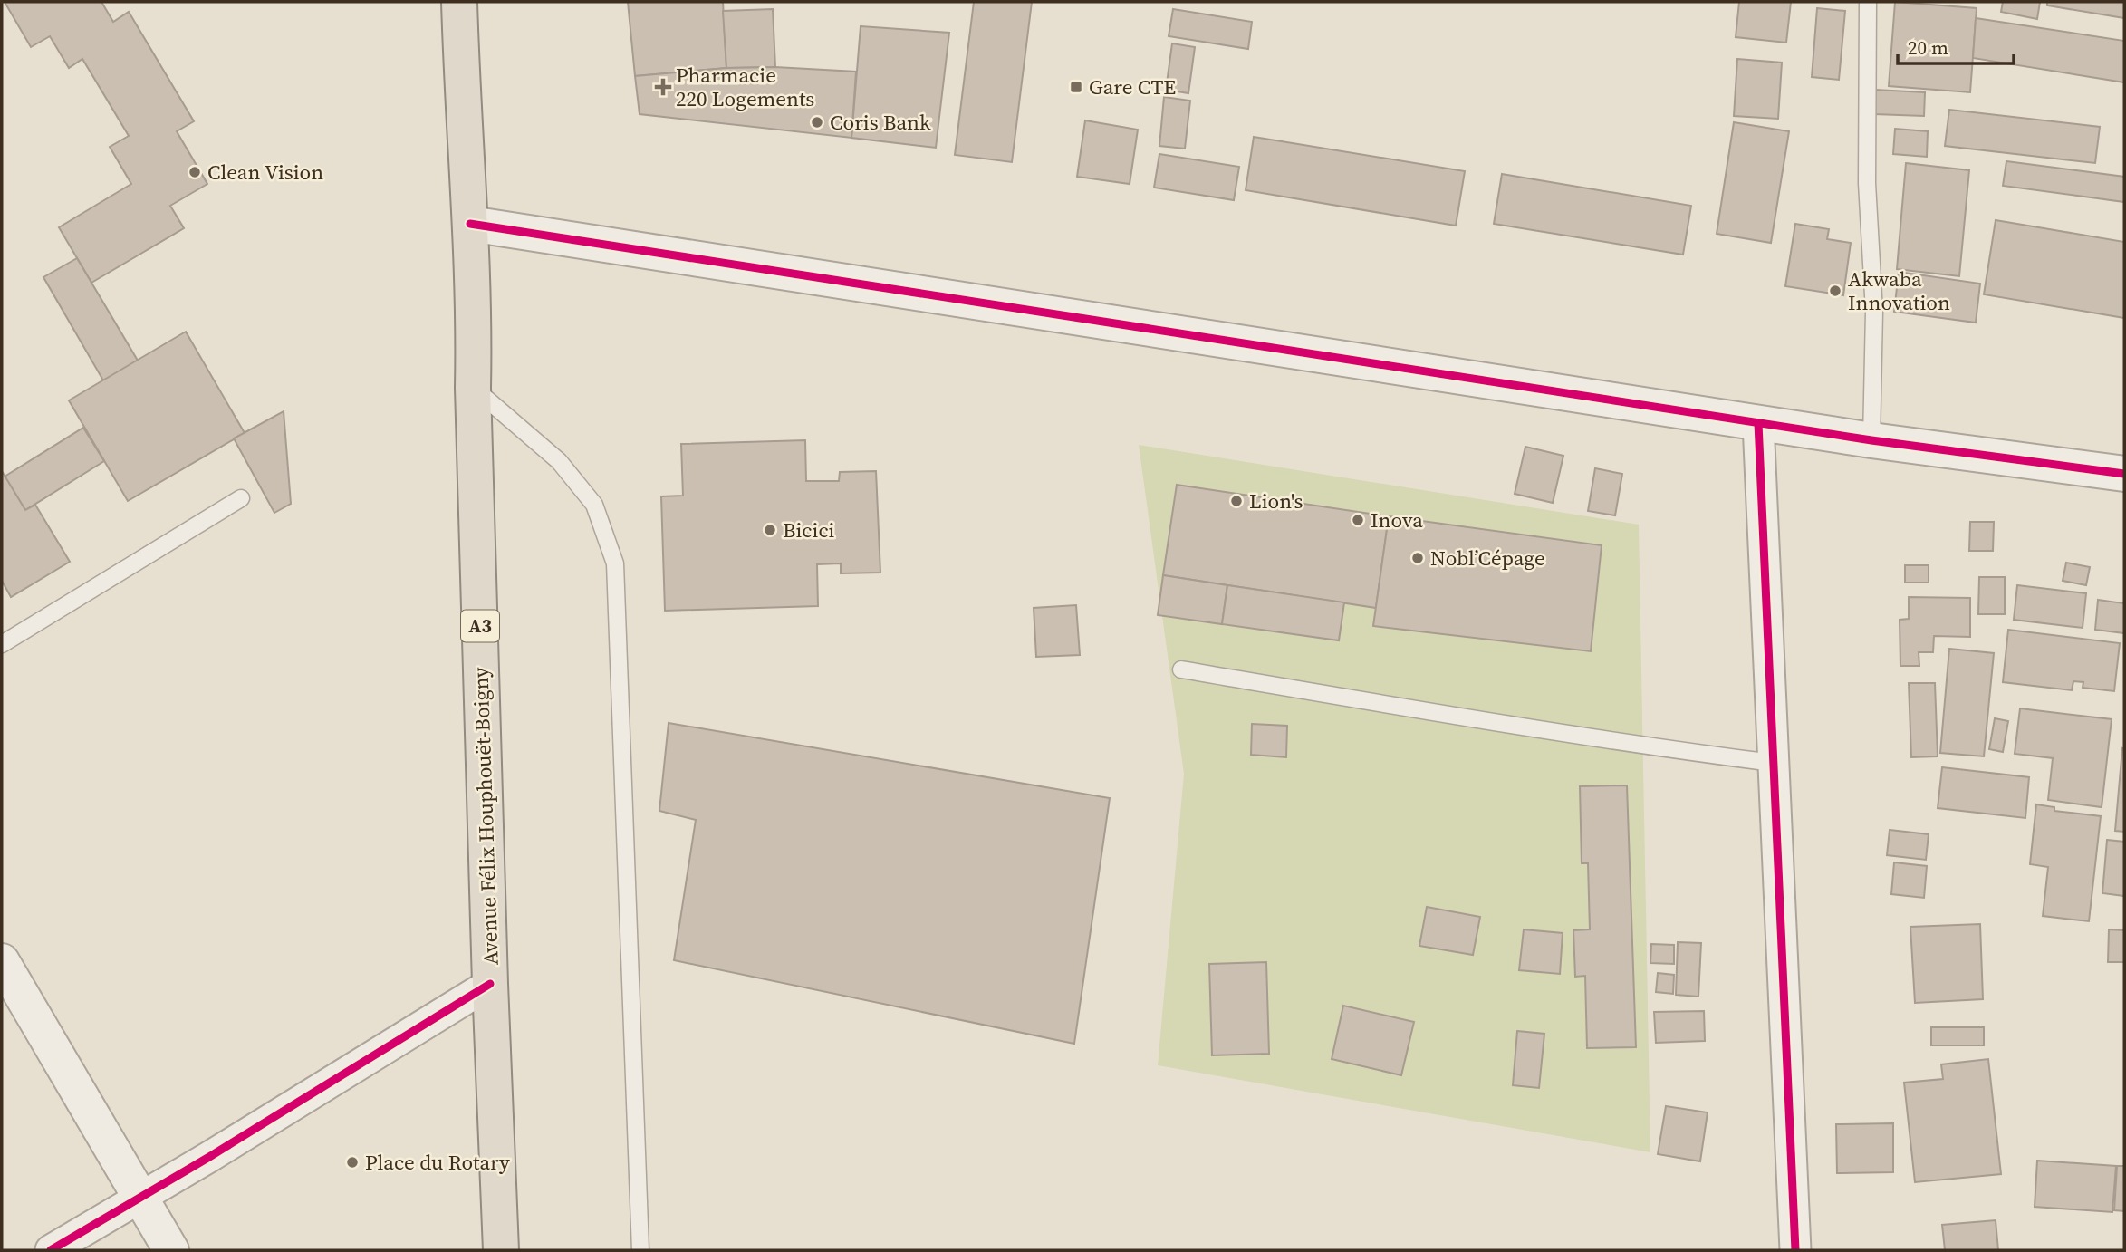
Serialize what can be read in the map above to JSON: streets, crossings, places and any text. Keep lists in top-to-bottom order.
{
  "streets": {
    "highway": ["A3", "Avenue Félix Houphouët-Boigny"]
  },
  "places": {
    "health": ["Pharmacie 220 Logements"],
    "transit": ["Gare CTE"],
    "other": [
      "Coris Bank",
      "Clean Vision",
      "Akwaba Innovation",
      "Lion's",
      "Inova",
      "Bicici",
      "Nobl’Cépage",
      "Place du Rotary"
    ]
  },
  "scale_bar": "20 m"
}
